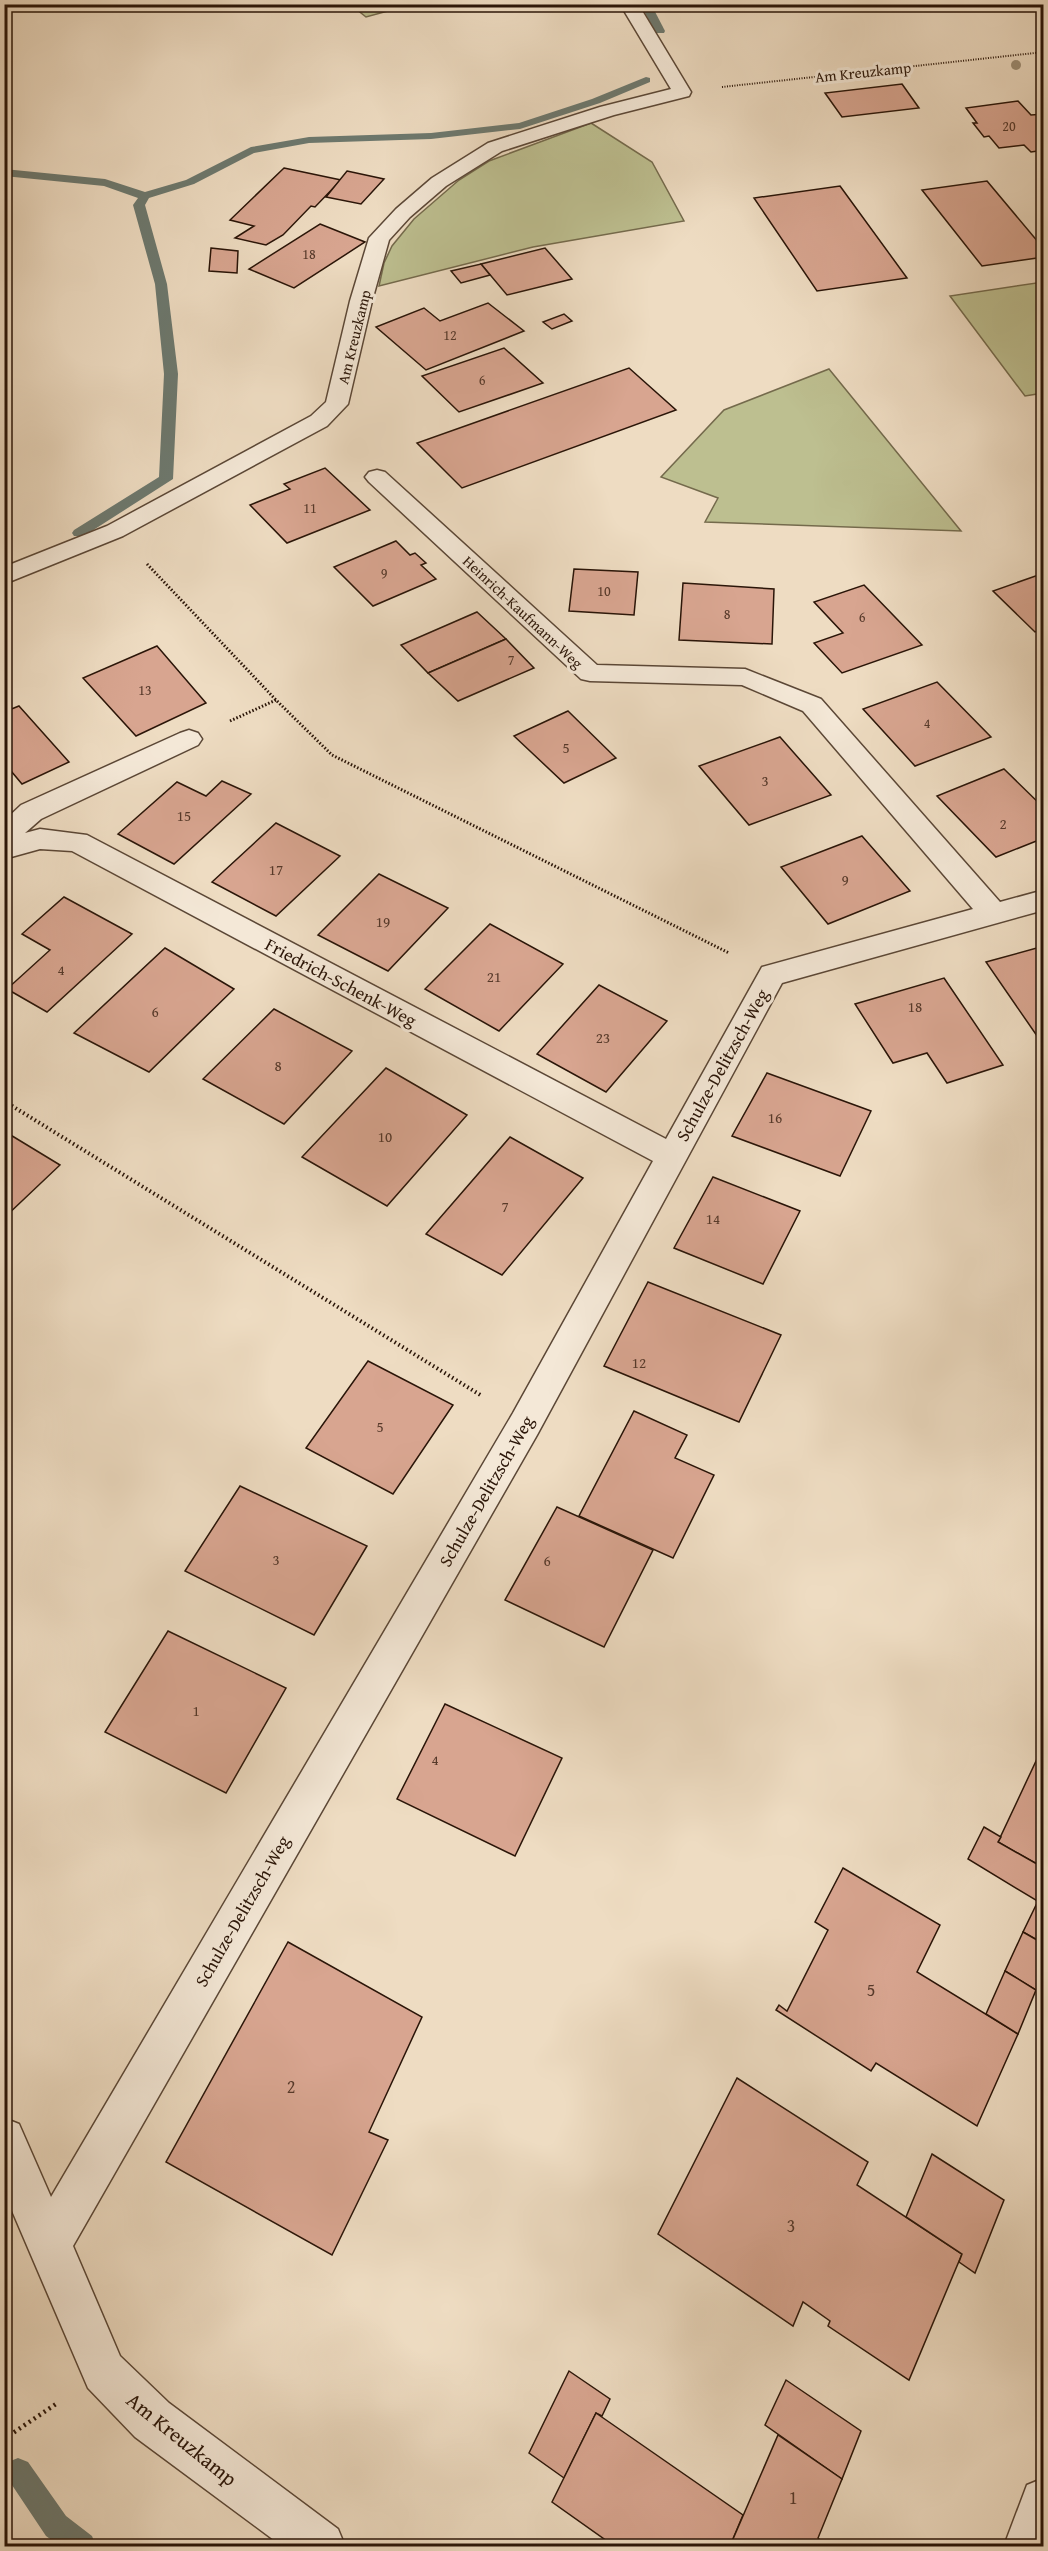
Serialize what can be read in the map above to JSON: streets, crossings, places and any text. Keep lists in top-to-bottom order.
{
  "streets": {
    "street": [
      "Am Kreuzkamp",
      "Heinrich-Kaufmann-Weg",
      "Friedrich-Schenk-Weg",
      "Schulze-Delitzsch-Weg"
    ]
  },
  "crossings": [
    ["Am Kreuzkamp", "Schulze-Delitzsch-Weg"],
    ["Heinrich-Kaufmann-Weg", "Schulze-Delitzsch-Weg"],
    ["Friedrich-Schenk-Weg", "Schulze-Delitzsch-Weg"]
  ],
  "house_numbers": [
    "20",
    "18",
    "12",
    "6",
    "11",
    "9",
    "10",
    "8",
    "6",
    "7",
    "13",
    "4",
    "5",
    "3",
    "15",
    "2",
    "17",
    "9",
    "19",
    "4",
    "21",
    "18",
    "6",
    "23",
    "8",
    "16",
    "10",
    "7",
    "14",
    "12",
    "5",
    "3",
    "6",
    "1",
    "4",
    "5",
    "2",
    "3",
    "1"
  ]
}
